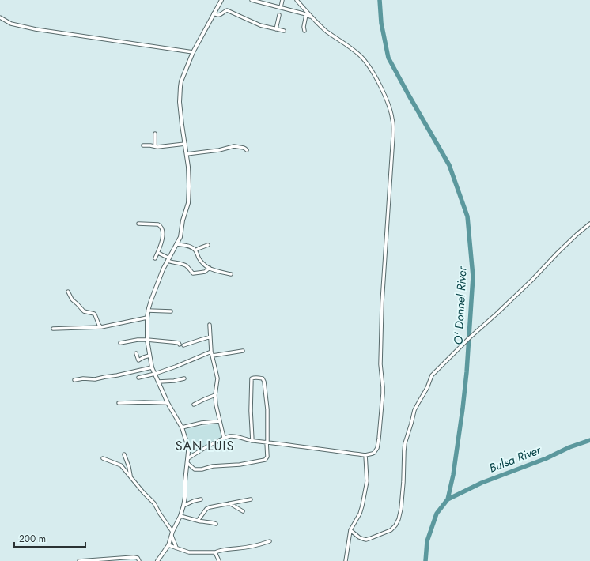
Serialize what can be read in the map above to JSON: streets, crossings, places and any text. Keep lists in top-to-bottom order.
{
  "districts": ["SAN LUIS"],
  "water": ["O' Donnel River", "Bulsa River"],
  "scale_bar": "200 m"
}
